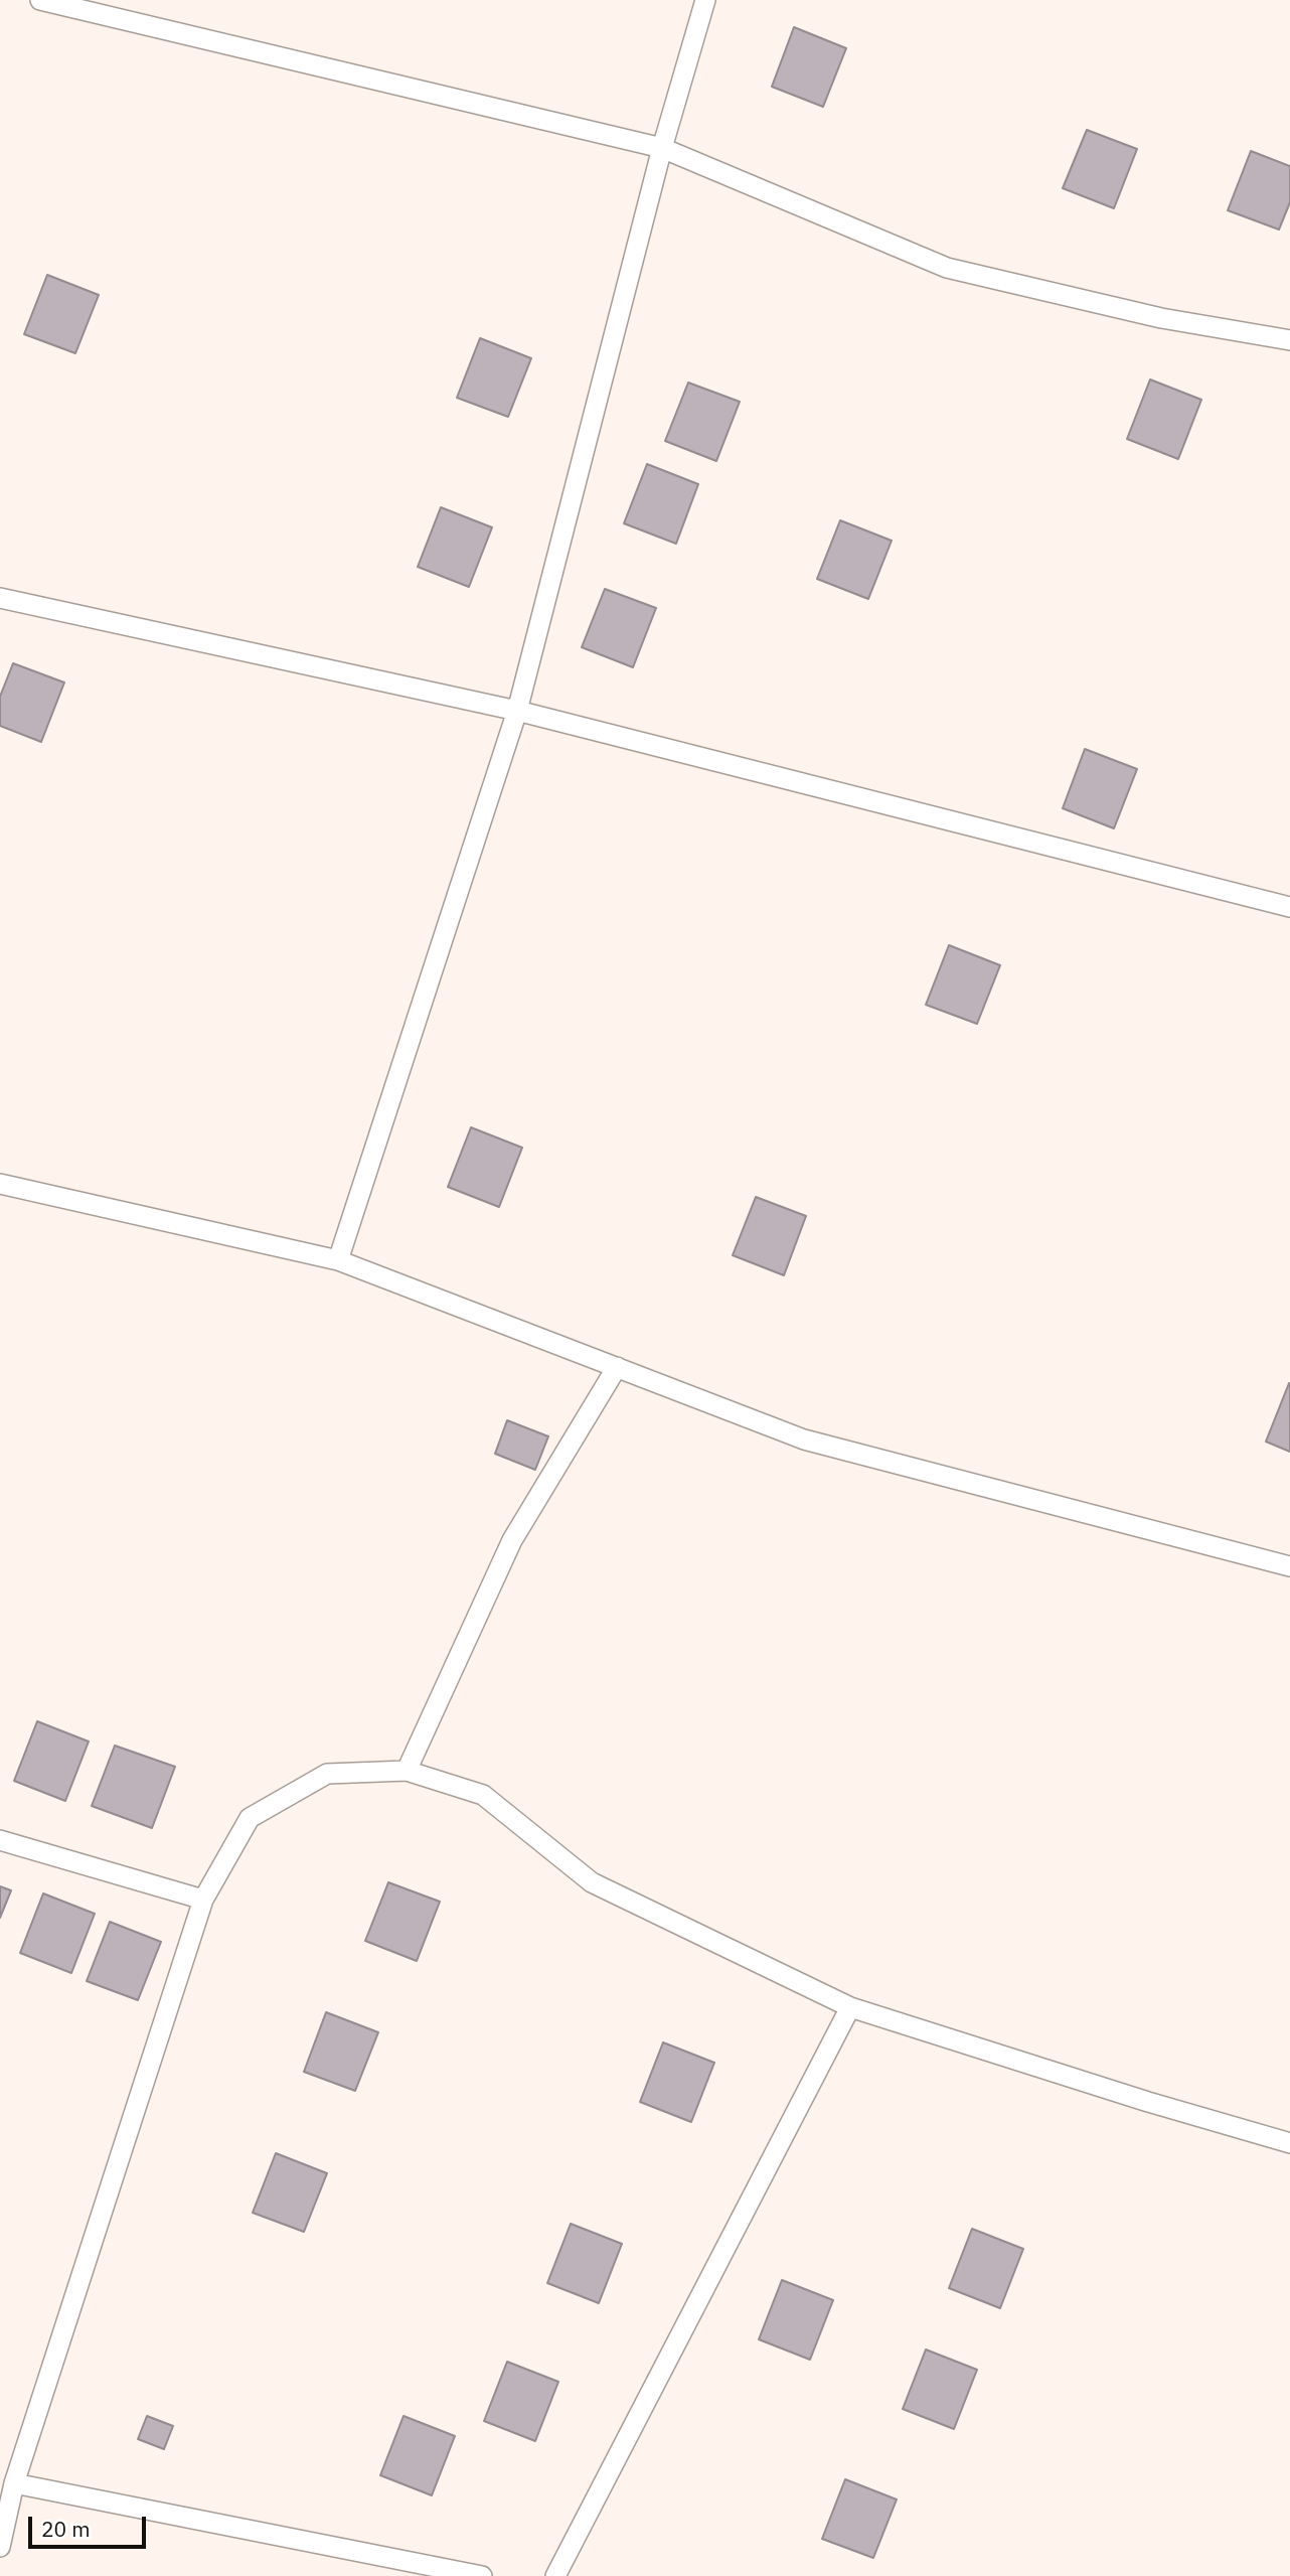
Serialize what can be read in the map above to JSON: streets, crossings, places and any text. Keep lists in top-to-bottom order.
{
  "scale_bar": "20 m"
}
